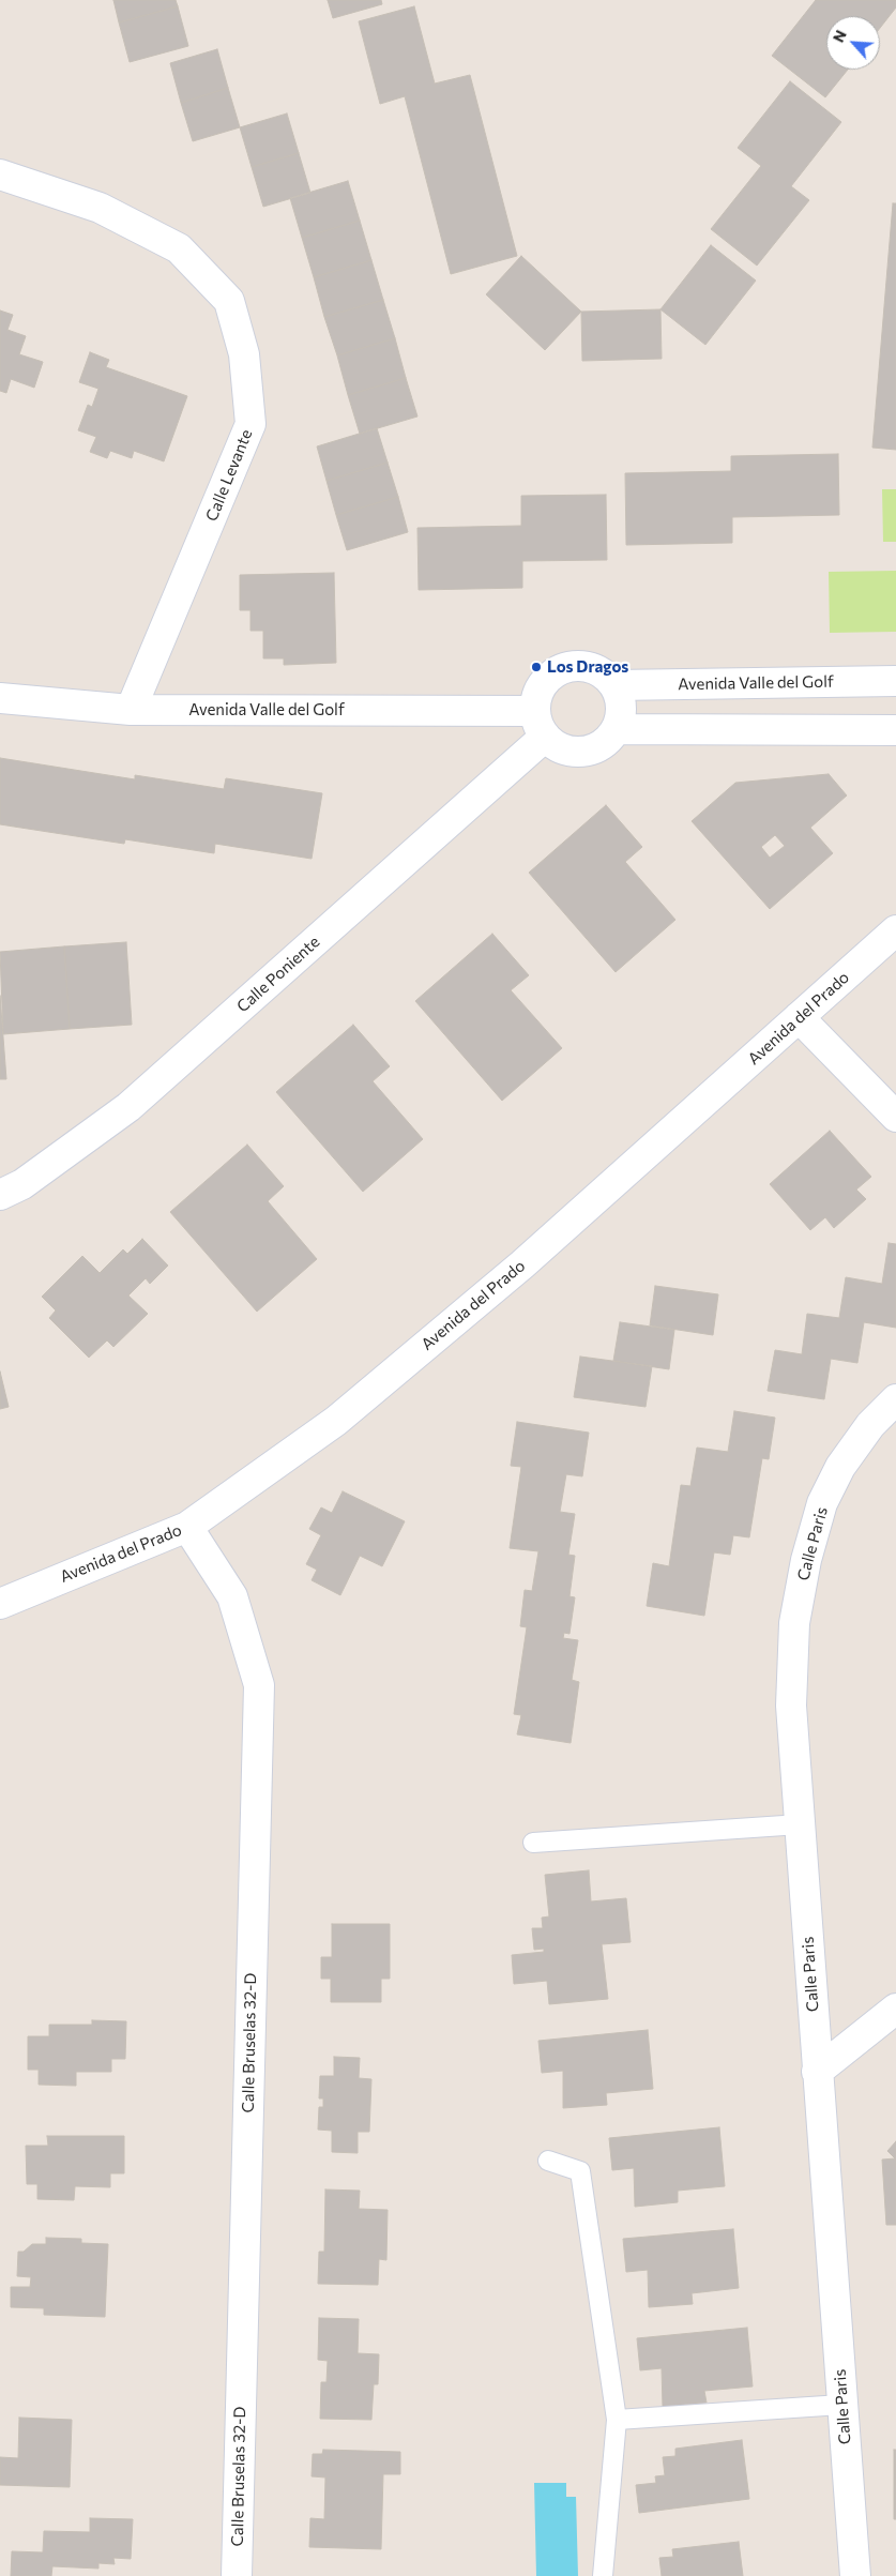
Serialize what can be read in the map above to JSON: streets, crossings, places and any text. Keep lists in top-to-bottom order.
{
  "streets": {
    "street": [
      "Calle Levante",
      "Avenida Valle del Golf",
      "Calle Poniente",
      "Avenida del Prado",
      "Calle Paris",
      "Calle Bruselas 32-D"
    ]
  },
  "crossings": [
    ["Calle Levante", "Avenida Valle del Golf"],
    ["Avenida Valle del Golf", "Calle Poniente"],
    ["Avenida del Prado", "Calle Bruselas 32-D"]
  ],
  "places": ["Los Dragos"],
  "north": "top left"
}
